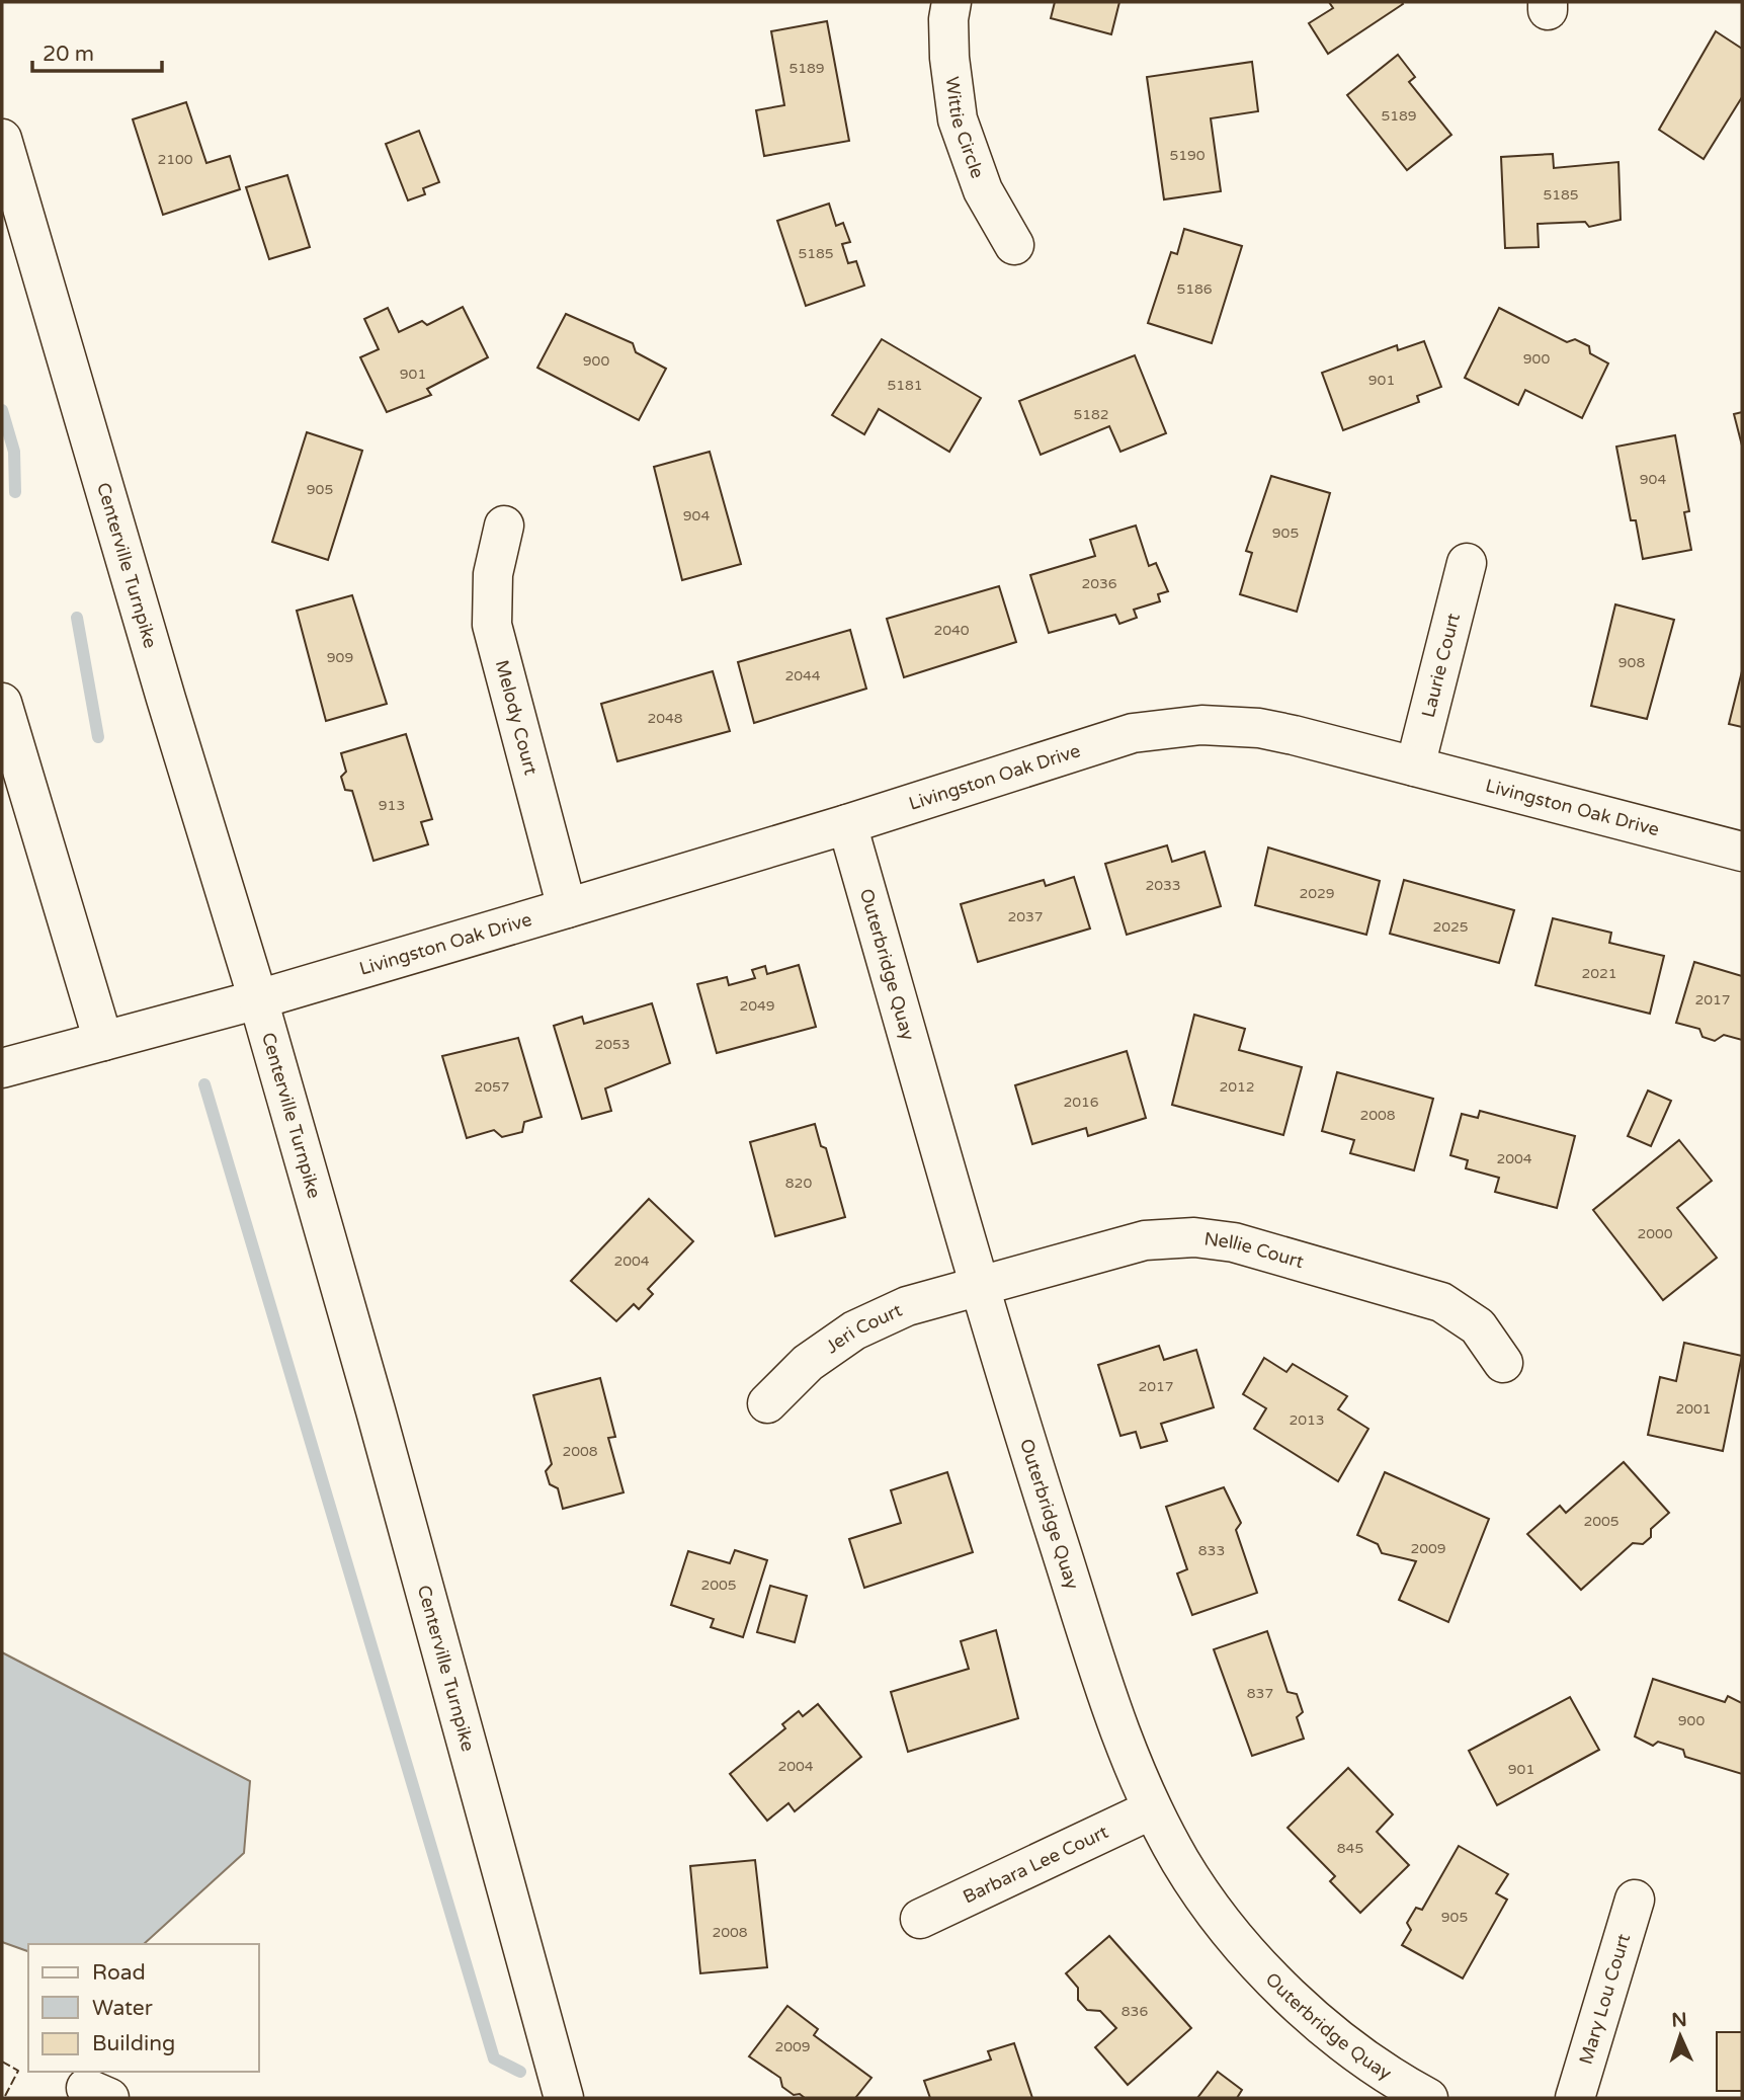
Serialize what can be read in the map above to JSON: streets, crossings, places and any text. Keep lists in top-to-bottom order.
{
  "streets": {
    "street": [
      "Wittie Circle",
      "Centerville Turnpike",
      "Laurie Court",
      "Melody Court",
      "Livingston Oak Drive",
      "Outerbridge Quay",
      "Nellie Court",
      "Jeri Court",
      "Barbara Lee Court",
      "Mary Lou Court"
    ]
  },
  "crossings": [
    ["Centerville Turnpike", "Livingston Oak Drive"],
    ["Laurie Court", "Livingston Oak Drive"],
    ["Melody Court", "Livingston Oak Drive"],
    ["Livingston Oak Drive", "Outerbridge Quay"],
    ["Outerbridge Quay", "Nellie Court"],
    ["Outerbridge Quay", "Jeri Court"],
    ["Outerbridge Quay", "Barbara Lee Court"],
    ["Nellie Court", "Jeri Court"]
  ],
  "house_numbers": [
    "5189",
    "5189",
    "5190",
    "2100",
    "5185",
    "5185",
    "5186",
    "900",
    "900",
    "901",
    "901",
    "5181",
    "5182",
    "904",
    "905",
    "904",
    "905",
    "2036",
    "2040",
    "909",
    "908",
    "2044",
    "2048",
    "913",
    "2033",
    "2029",
    "2037",
    "2025",
    "2021",
    "2017",
    "2049",
    "2053",
    "2057",
    "2012",
    "2016",
    "2008",
    "2004",
    "820",
    "2000",
    "2004",
    "2017",
    "2001",
    "2013",
    "2008",
    "2005",
    "2009",
    "833",
    "2005",
    "837",
    "900",
    "2004",
    "901",
    "845",
    "905",
    "2008",
    "836",
    "2009"
  ],
  "legend": ["Road", "Water", "Building"],
  "scale_bar": "20 m",
  "north": "top"
}
